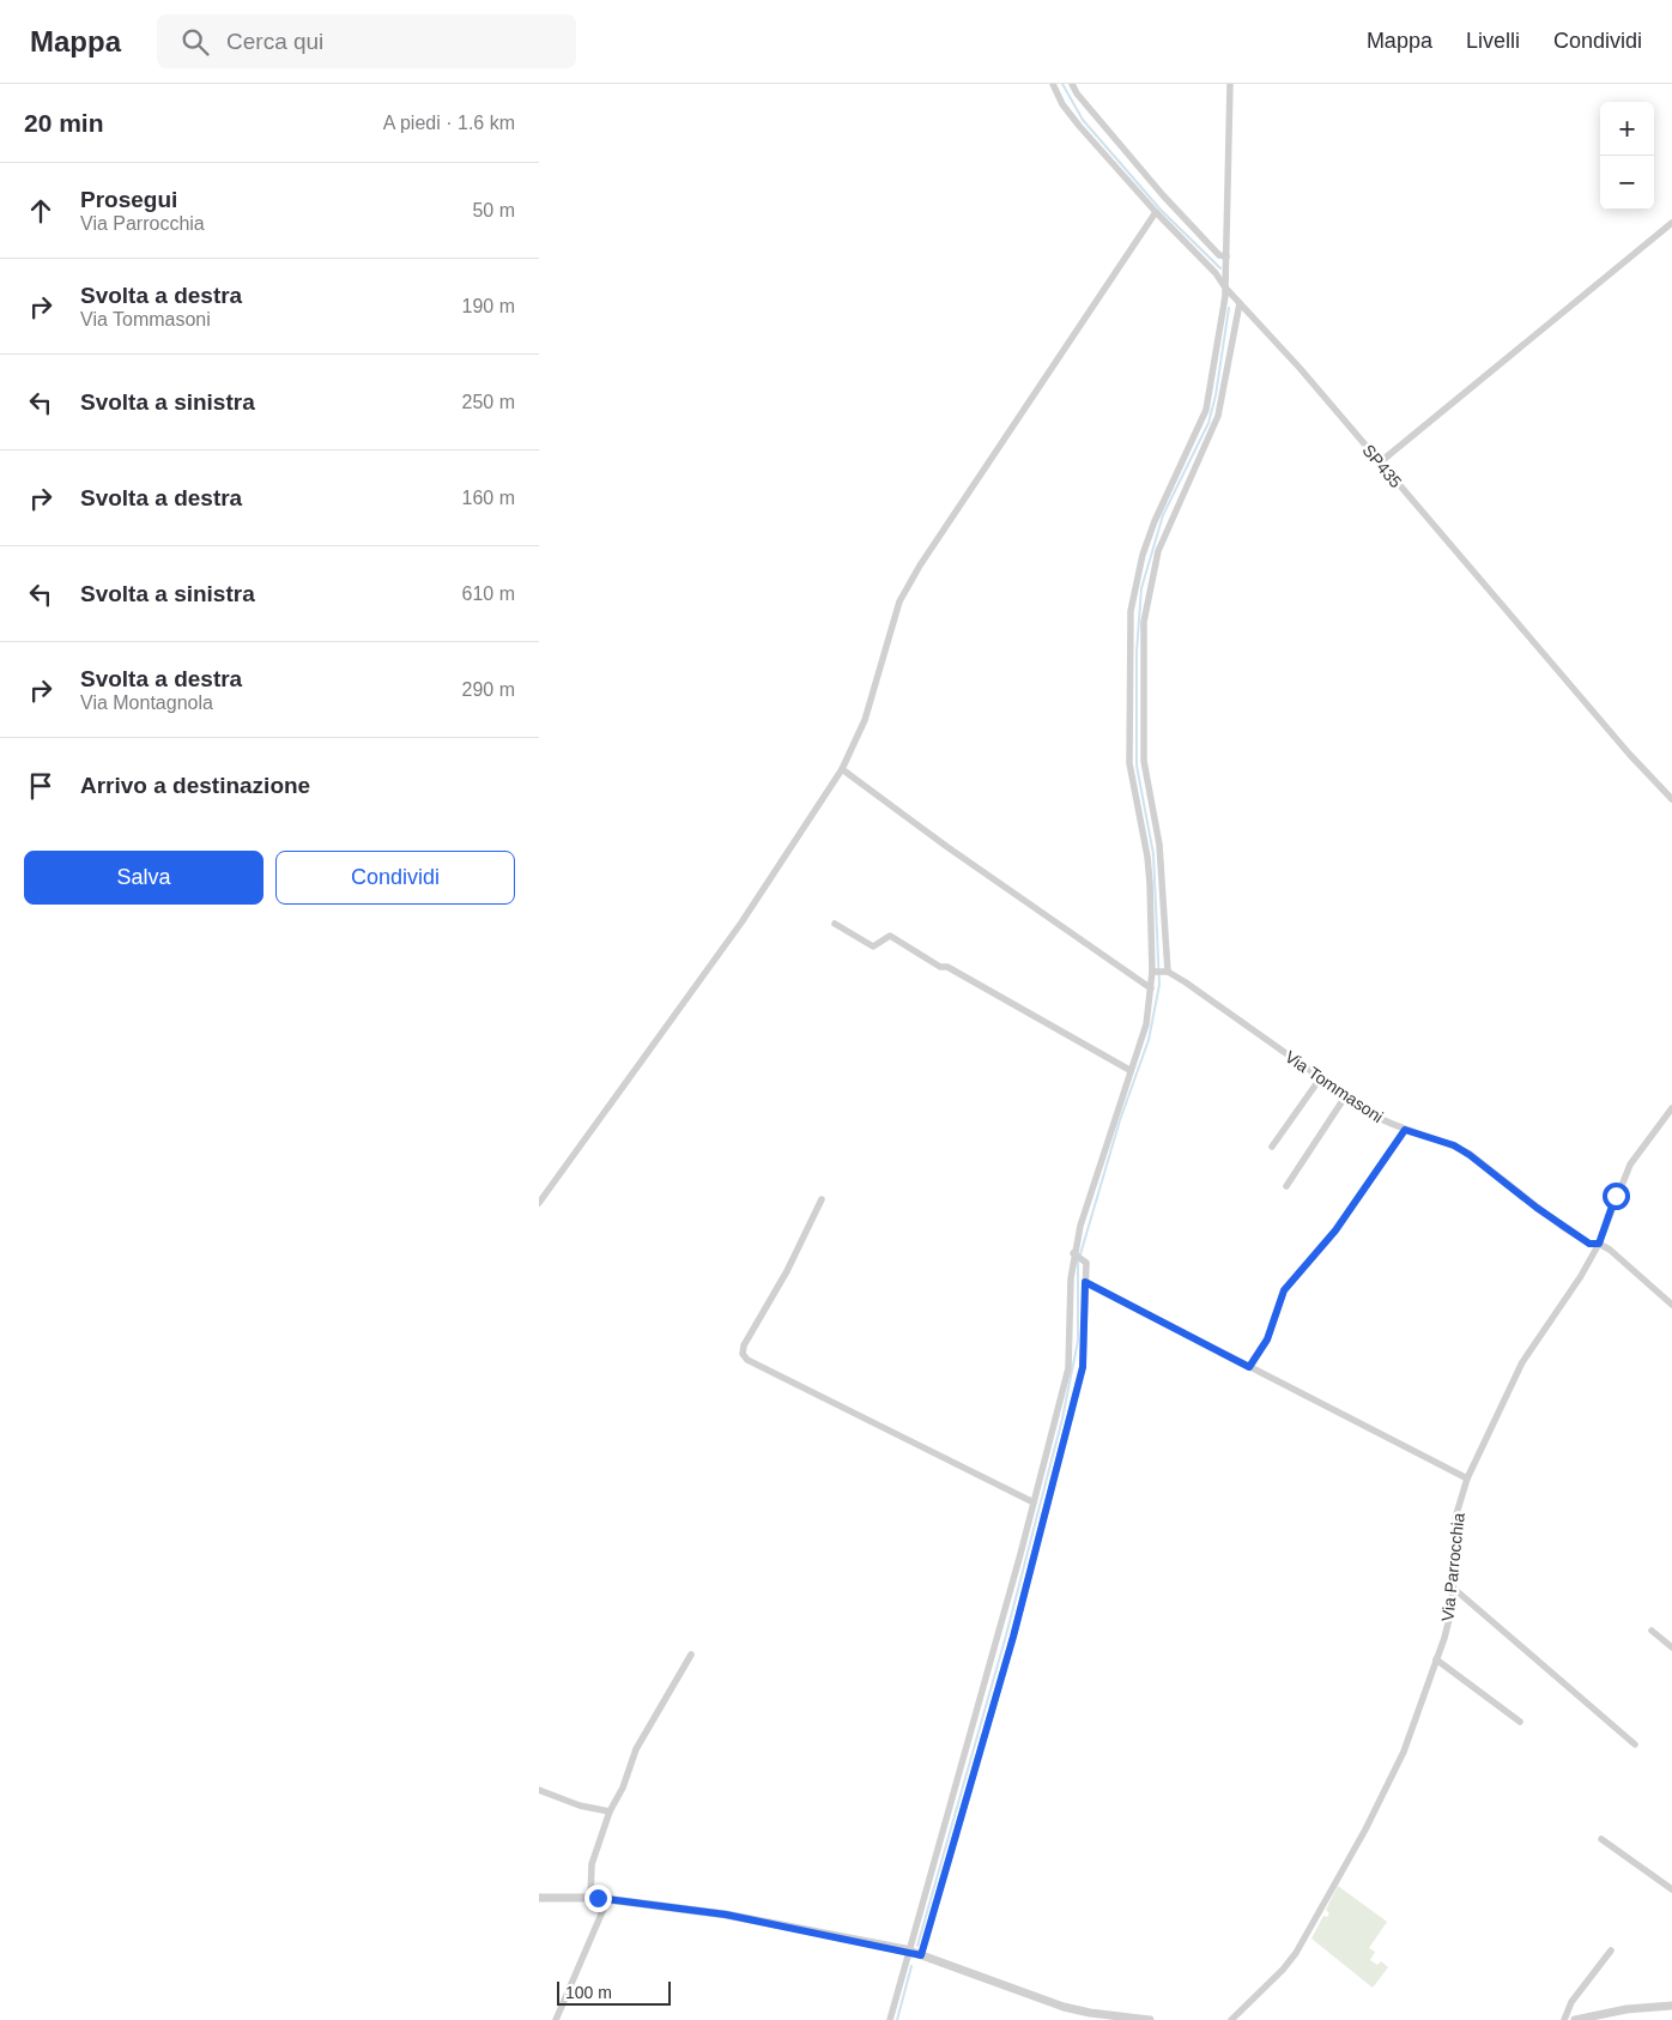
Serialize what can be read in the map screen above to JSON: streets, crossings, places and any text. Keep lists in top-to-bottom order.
{
  "streets": {
    "street": ["SP435", "Via Tommasoni", "Via Parrocchia"]
  },
  "crossings": [
    ["Via Tommasoni", "Via Parrocchia"]
  ],
  "scale_bar": "100 m",
  "page": {
    "header": "Mappa",
    "search": "Cerca qui",
    "nav": ["Mappa", "Livelli", "Condividi"],
    "heading": ["20 min", "A piedi · 1.6 km"],
    "map_buttons": ["+", "−"],
    "list": [
      ["Prosegui", "Via Parrocchia", "50 m"],
      ["Svolta a destra", "Via Tommasoni", "190 m"],
      ["Svolta a sinistra", "250 m"],
      ["Svolta a destra", "160 m"],
      ["Svolta a sinistra", "610 m"],
      ["Svolta a destra", "Via Montagnola", "290 m"],
      "Arrivo a destinazione"
    ],
    "buttons": ["Salva", "Condividi"],
    "scale": "100 m"
  }
}
